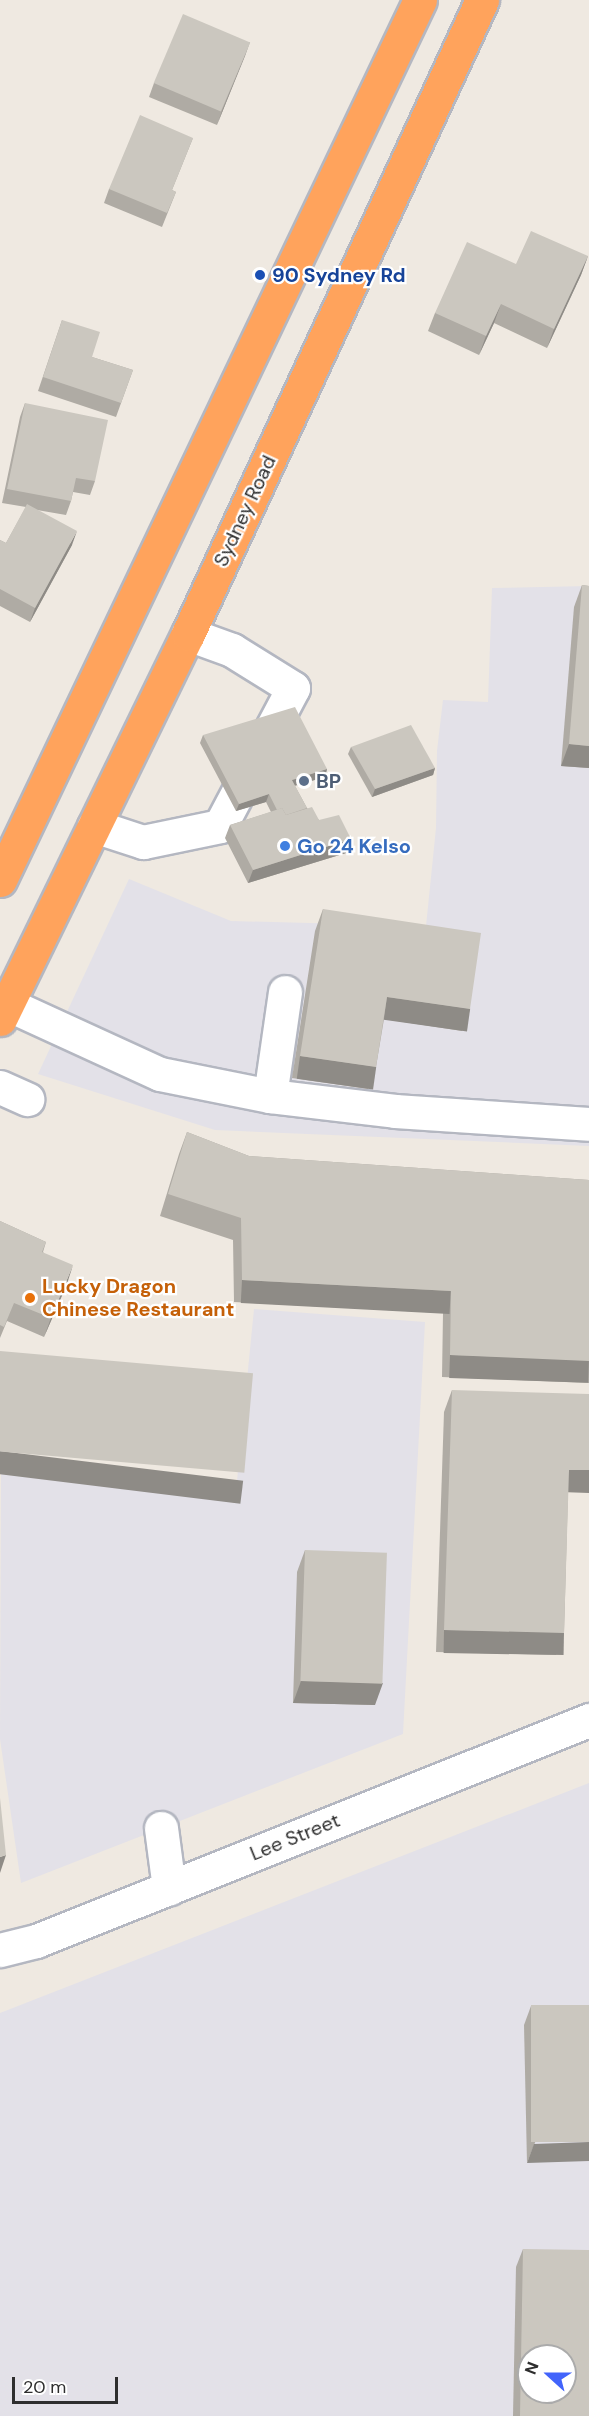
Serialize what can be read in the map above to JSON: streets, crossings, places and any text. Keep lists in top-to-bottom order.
{
  "streets": {
    "highway": ["Sydney Road"],
    "street": ["Lee Street"]
  },
  "places": [
    "90 Sydney Rd",
    "BP",
    "Go 24 Kelso",
    "Lucky Dragon Chinese Restaurant"
  ],
  "scale_bar": "20 m",
  "north": "left"
}
